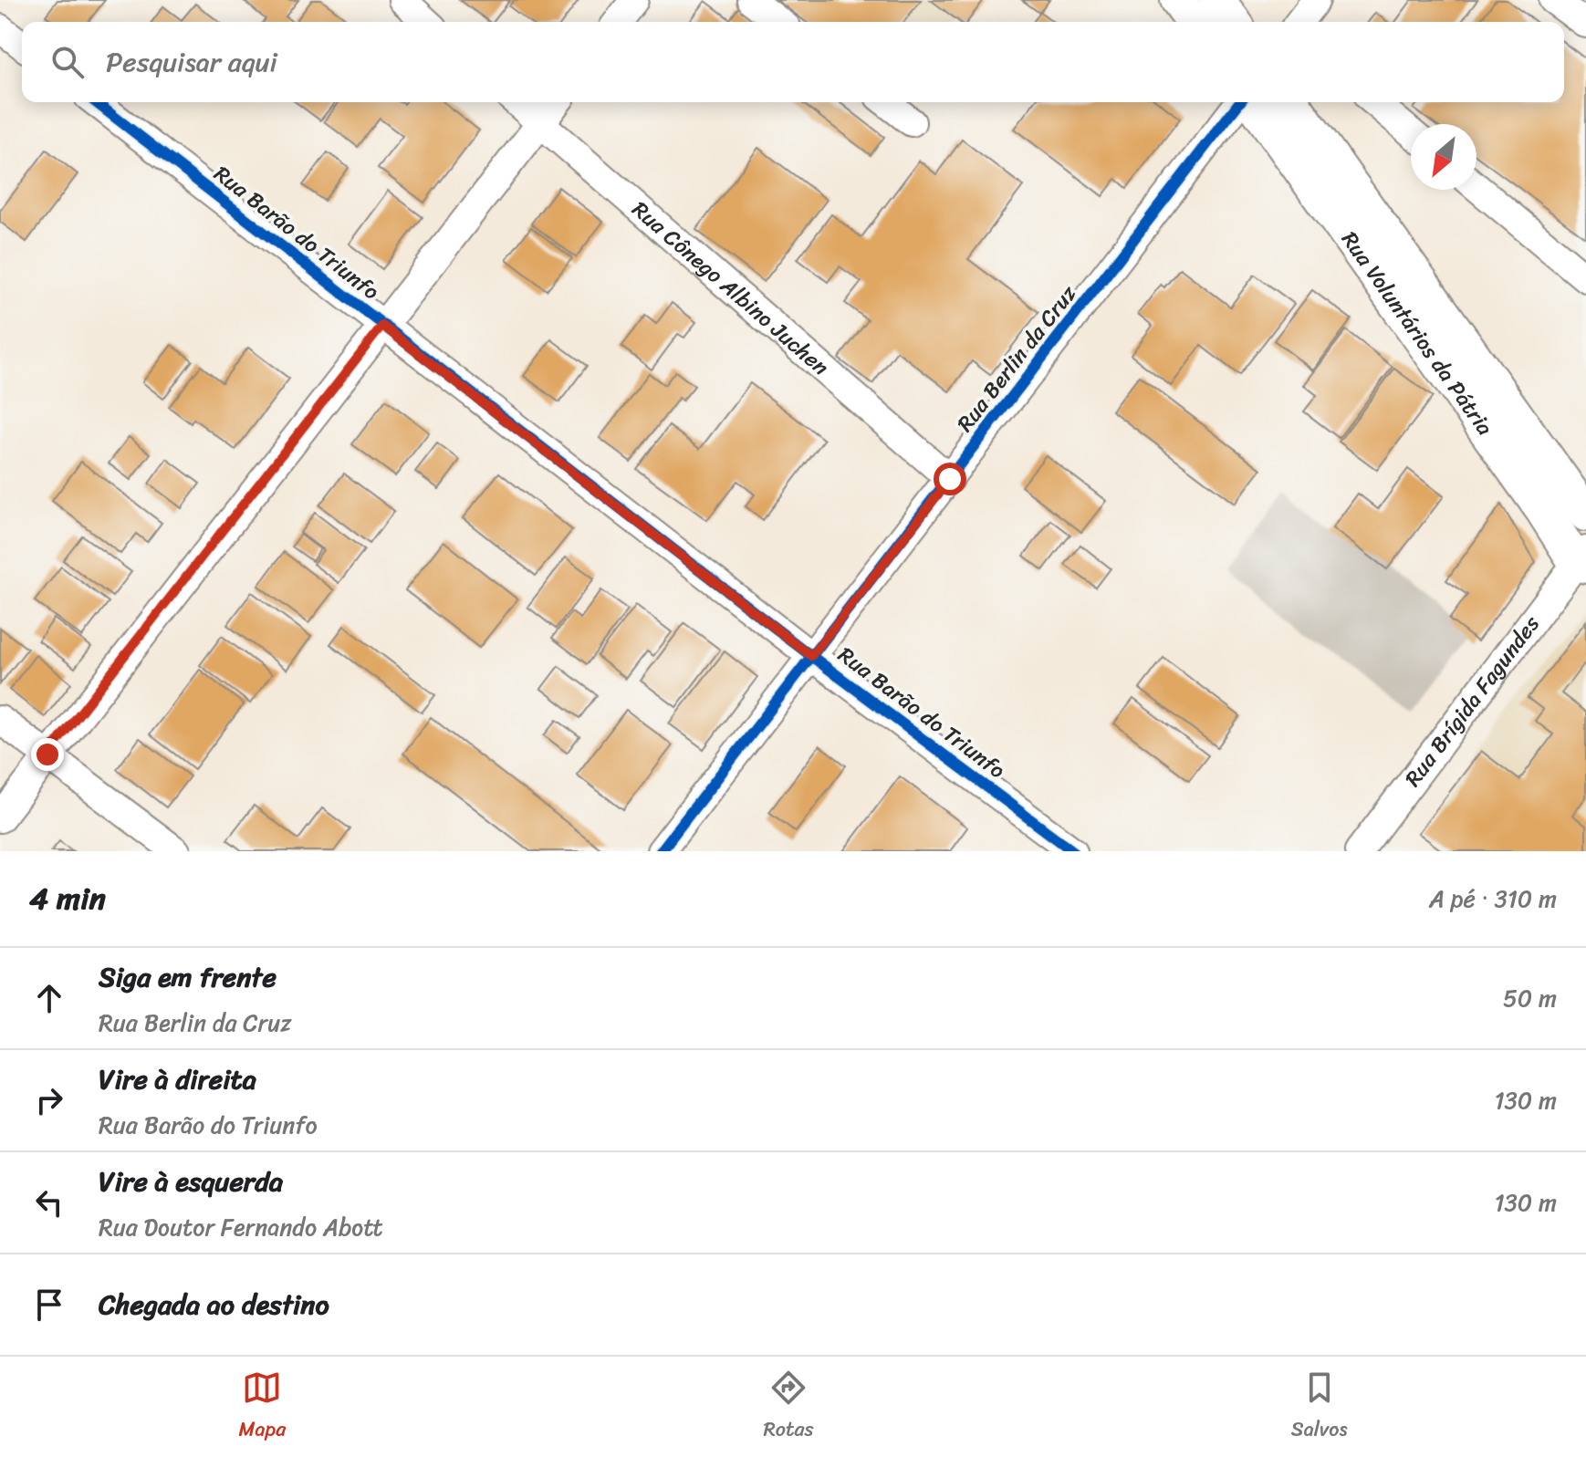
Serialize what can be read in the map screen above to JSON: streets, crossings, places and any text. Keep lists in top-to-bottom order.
{
  "streets": {
    "main road": ["Rua Voluntários da Pátria"],
    "street": [
      "Rua Barão do Triunfo",
      "Rua Cônego Albino Juchen",
      "Rua Berlin da Cruz",
      "Rua Brígida Fagundes"
    ]
  },
  "crossings": [
    ["Rua Barão do Triunfo", "Rua Berlin da Cruz"],
    ["Rua Cônego Albino Juchen", "Rua Berlin da Cruz"],
    ["Rua Voluntários da Pátria", "Rua Brígida Fagundes"]
  ],
  "north": "bottom left",
  "page": {
    "search": "Pesquisar aqui",
    "heading": ["4 min", "A pé · 310 m"],
    "list": [
      ["Siga em frente", "Rua Berlin da Cruz", "50 m"],
      ["Vire à direita", "Rua Barão do Triunfo", "130 m"],
      ["Vire à esquerda", "Rua Doutor Fernando Abott", "130 m"],
      "Chegada ao destino"
    ],
    "nav": ["Mapa", "Rotas", "Salvos"]
  }
}
